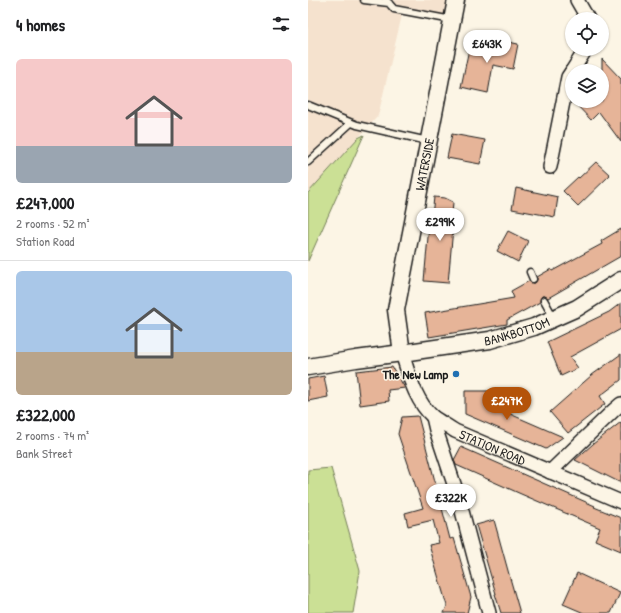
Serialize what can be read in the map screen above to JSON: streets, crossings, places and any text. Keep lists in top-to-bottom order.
{
  "streets": {
    "street": ["WATERSIDE", "BANKBOTTOM", "STATION ROAD"]
  },
  "crossings": [
    ["WATERSIDE", "BANKBOTTOM"],
    ["WATERSIDE", "STATION ROAD"],
    ["BANKBOTTOM", "STATION ROAD"]
  ],
  "places": ["The New Lamp"],
  "page": {
    "heading": "4 homes",
    "price": [
      "£643K",
      "£299K",
      "£247K",
      "£322K"
    ],
    "list": [
      {
        "name": "£247,000",
        "note": "2 rooms · 52 m² · Station Road"
      },
      {
        "name": "£322,000",
        "note": "2 rooms · 74 m² · Bank Street"
      }
    ]
  }
}
